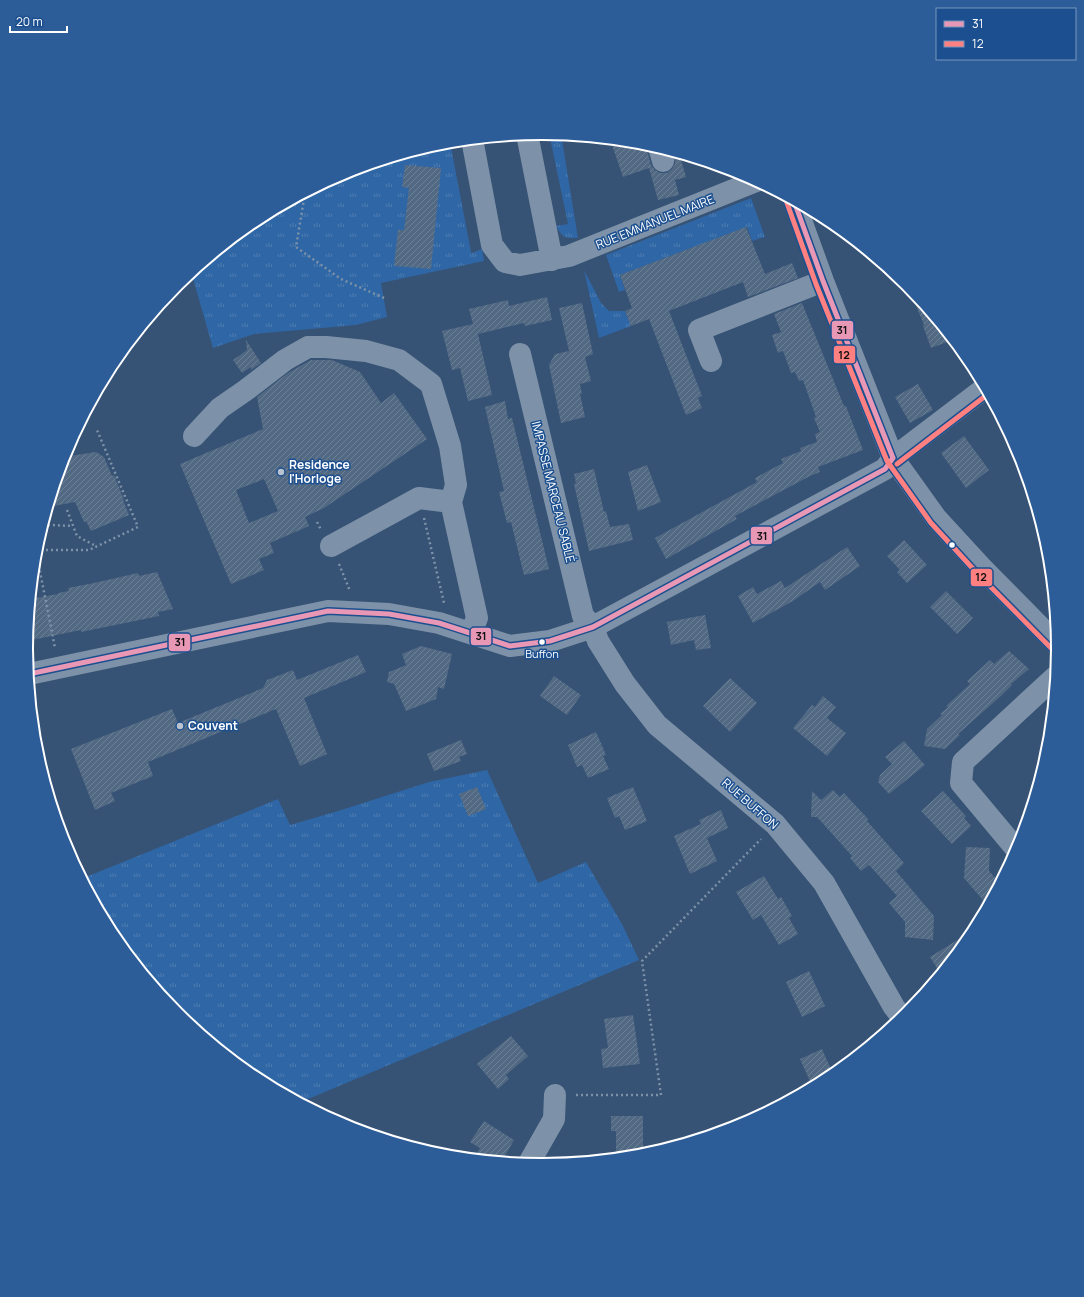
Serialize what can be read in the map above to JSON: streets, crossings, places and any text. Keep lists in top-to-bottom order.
{
  "streets": {
    "street": ["RUE EMMANUEL MAIRE", "IMPASSE MARCEAU SABLÉ", "RUE BUFFON"]
  },
  "crossings": [
    ["IMPASSE MARCEAU SABLÉ", "RUE BUFFON"]
  ],
  "places": ["Residence l'Horloge", "Buffon", "Couvent"],
  "lines": ["transit line 12", "transit line 31"],
  "legend": ["31", "12"],
  "scale_bar": "20 m"
}
